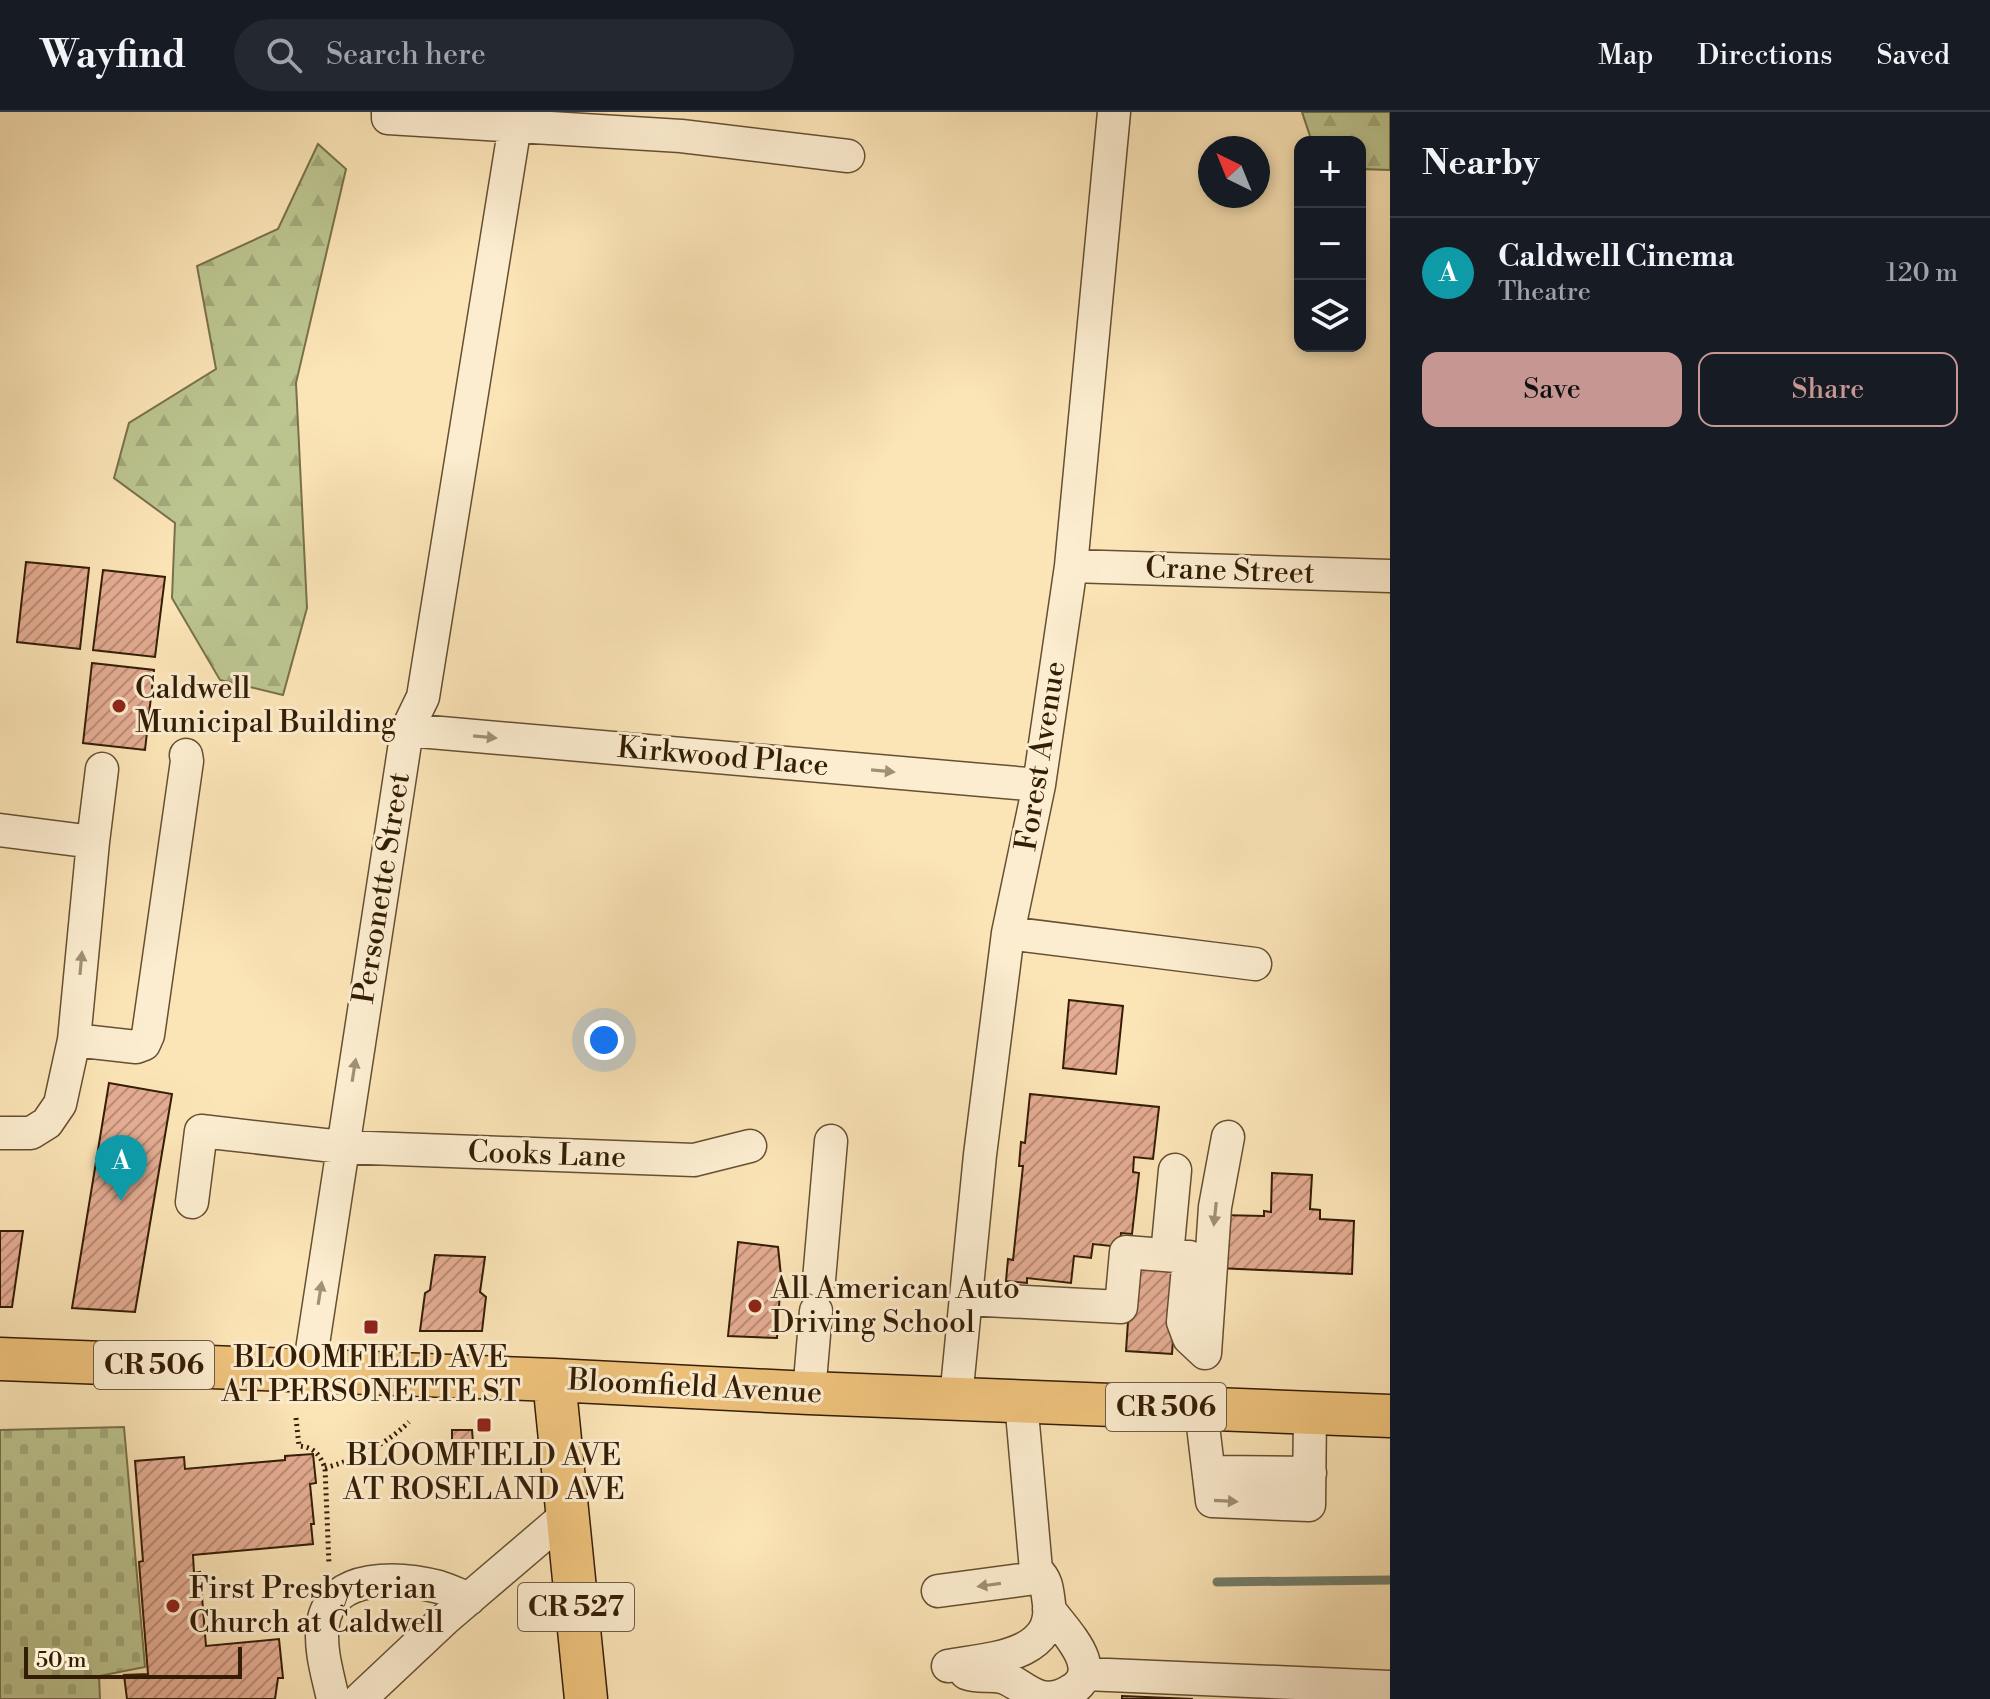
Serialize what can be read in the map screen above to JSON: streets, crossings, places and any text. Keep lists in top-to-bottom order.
{
  "streets": {
    "main road": ["CR 506", "Bloomfield Avenue", "CR 527"],
    "street": [
      "Crane Street",
      "Forest Avenue",
      "Kirkwood Place",
      "Personette Street",
      "Cooks Lane"
    ]
  },
  "crossings": [
    ["Crane Street", "Forest Avenue"],
    ["Forest Avenue", "Kirkwood Place"],
    ["Forest Avenue", "Bloomfield Avenue"],
    ["Kirkwood Place", "Personette Street"],
    ["Personette Street", "Cooks Lane"],
    ["Personette Street", "Bloomfield Avenue"],
    ["Bloomfield Avenue", "CR 527"]
  ],
  "one_way": ["Kirkwood Place", "Personette Street"],
  "places": {
    "other": ["Caldwell Municipal Building", "All American Auto Driving School", "First Presbyterian Church at Caldwell"],
    "transit": ["BLOOMFIELD AVE AT PERSONETTE ST", "BLOOMFIELD AVE AT ROSELAND AVE"]
  },
  "scale_bar": "50 m",
  "north": "top left",
  "page": {
    "header": "Wayfind",
    "search": "Search here",
    "nav": ["Map", "Directions", "Saved"],
    "heading": "Nearby",
    "map_buttons": ["+", "−"],
    "list": [
      {
        "mark": "A",
        "name": "Caldwell Cinema",
        "note": "Theatre",
        "value": "120 m"
      }
    ],
    "buttons": ["Save", "Share"],
    "pins": "A",
    "scale": "50 m"
  }
}
